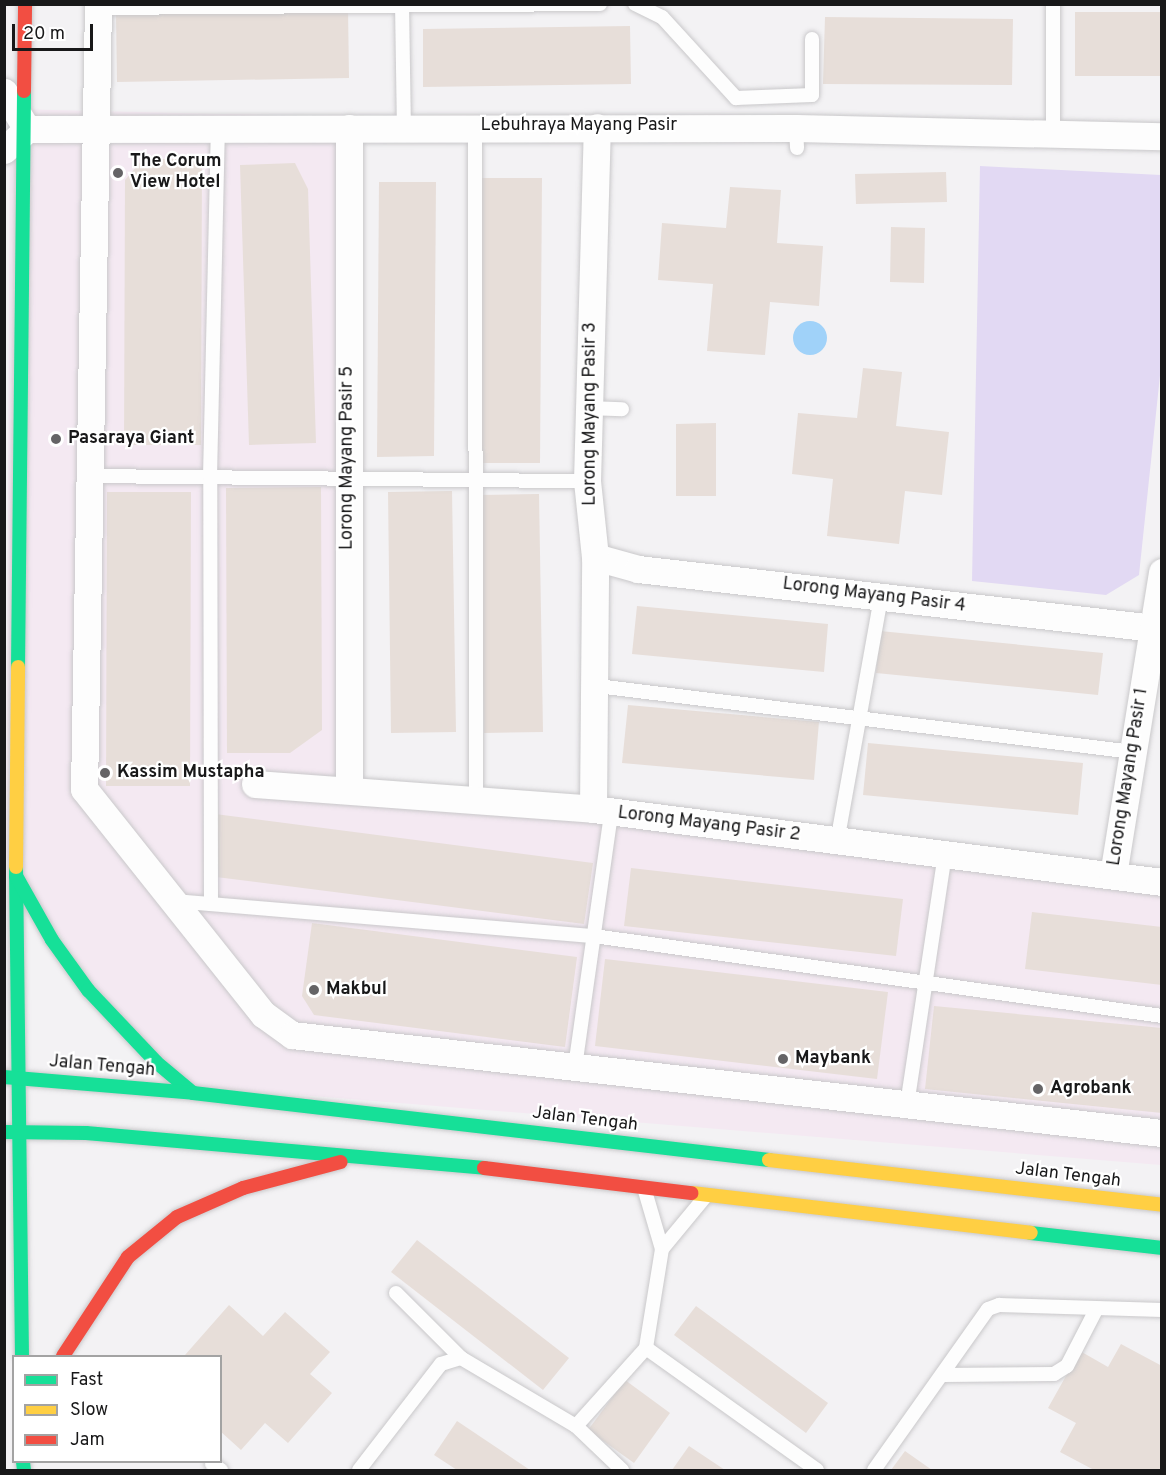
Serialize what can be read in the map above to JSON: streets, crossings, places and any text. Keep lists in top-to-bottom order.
{
  "streets": {
    "main road": ["Jalan Tengah"],
    "street": [
      "Lebuhraya Mayang Pasir",
      "Lorong Mayang Pasir 3",
      "Lorong Mayang Pasir 5",
      "Lorong Mayang Pasir 4",
      "Lorong Mayang Pasir 1",
      "Lorong Mayang Pasir 2"
    ]
  },
  "crossings": [
    ["Lebuhraya Mayang Pasir", "Lorong Mayang Pasir 3"],
    ["Lebuhraya Mayang Pasir", "Lorong Mayang Pasir 5"],
    ["Lorong Mayang Pasir 3", "Lorong Mayang Pasir 4"],
    ["Lorong Mayang Pasir 3", "Lorong Mayang Pasir 2"],
    ["Lorong Mayang Pasir 5", "Lorong Mayang Pasir 2"],
    ["Lorong Mayang Pasir 4", "Lorong Mayang Pasir 1"],
    ["Lorong Mayang Pasir 1", "Lorong Mayang Pasir 2"]
  ],
  "places": [
    "The Corum View Hotel",
    "Pasaraya Giant",
    "Kassim Mustapha",
    "Makbul",
    "Maybank",
    "Agrobank"
  ],
  "legend": ["Fast", "Slow", "Jam"],
  "scale_bar": "20 m"
}
